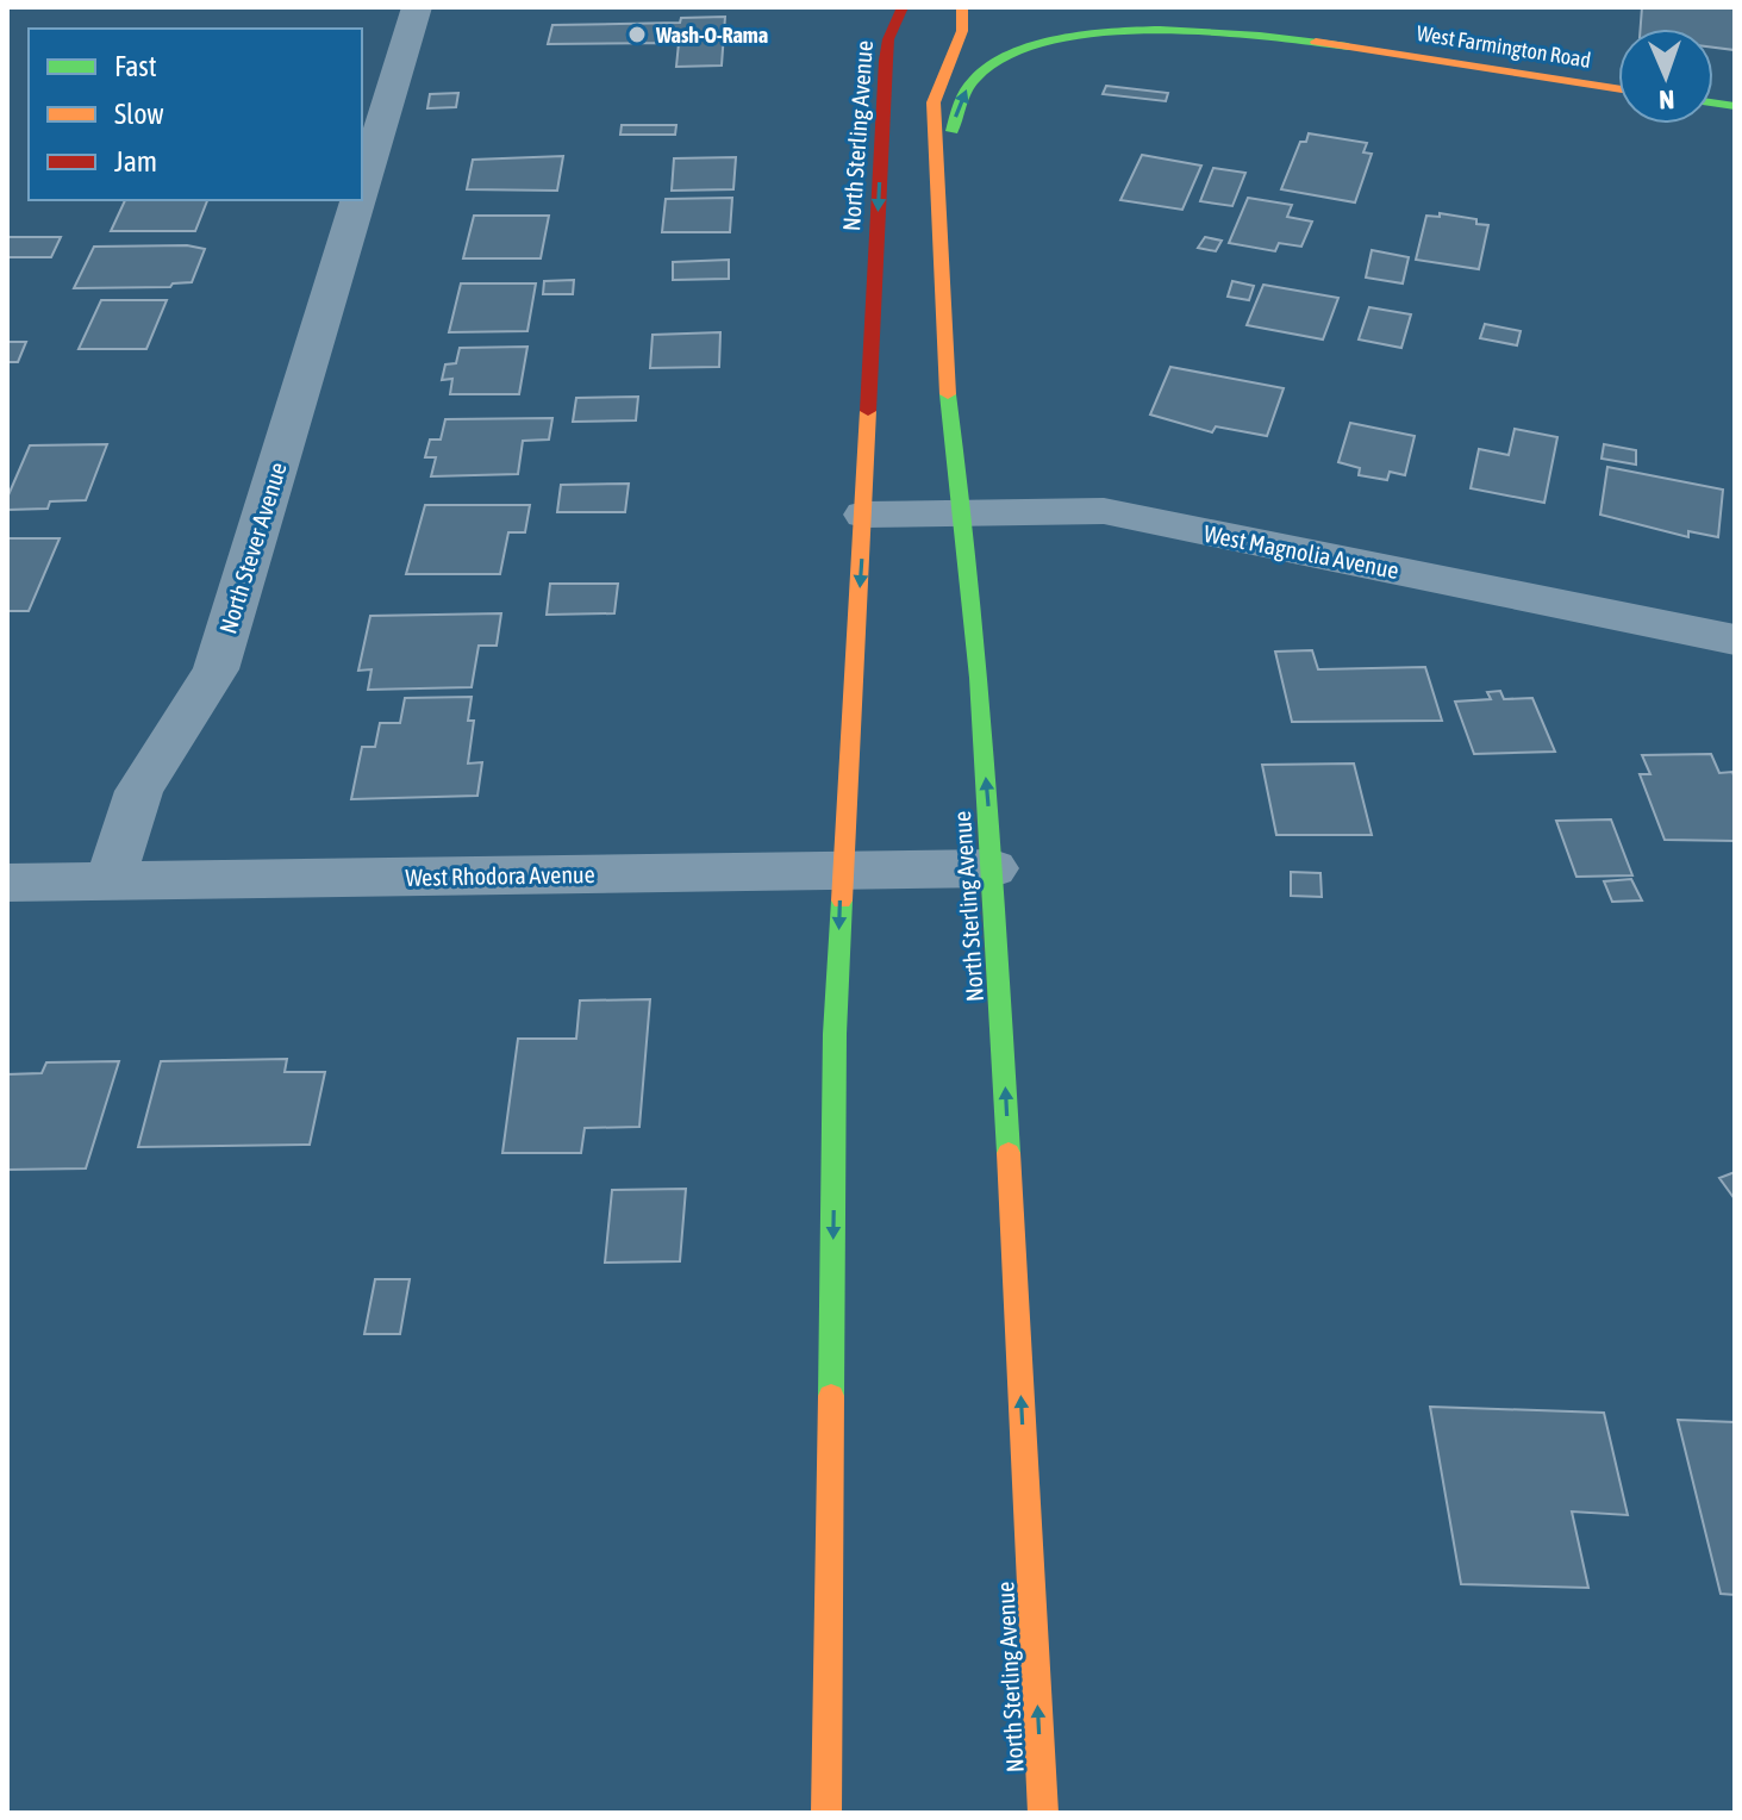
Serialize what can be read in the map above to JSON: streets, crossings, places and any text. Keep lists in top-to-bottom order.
{
  "streets": {
    "main road": ["West Farmington Road", "North Sterling Avenue"],
    "street": ["North Stever Avenue", "West Magnolia Avenue", "West Rhodora Avenue"]
  },
  "crossings": [
    ["North Sterling Avenue", "West Magnolia Avenue"],
    ["North Sterling Avenue", "West Rhodora Avenue"],
    ["North Stever Avenue", "West Rhodora Avenue"]
  ],
  "places": ["Wash-O-Rama"],
  "legend": ["Fast", "Slow", "Jam"],
  "north": "bottom"
}
